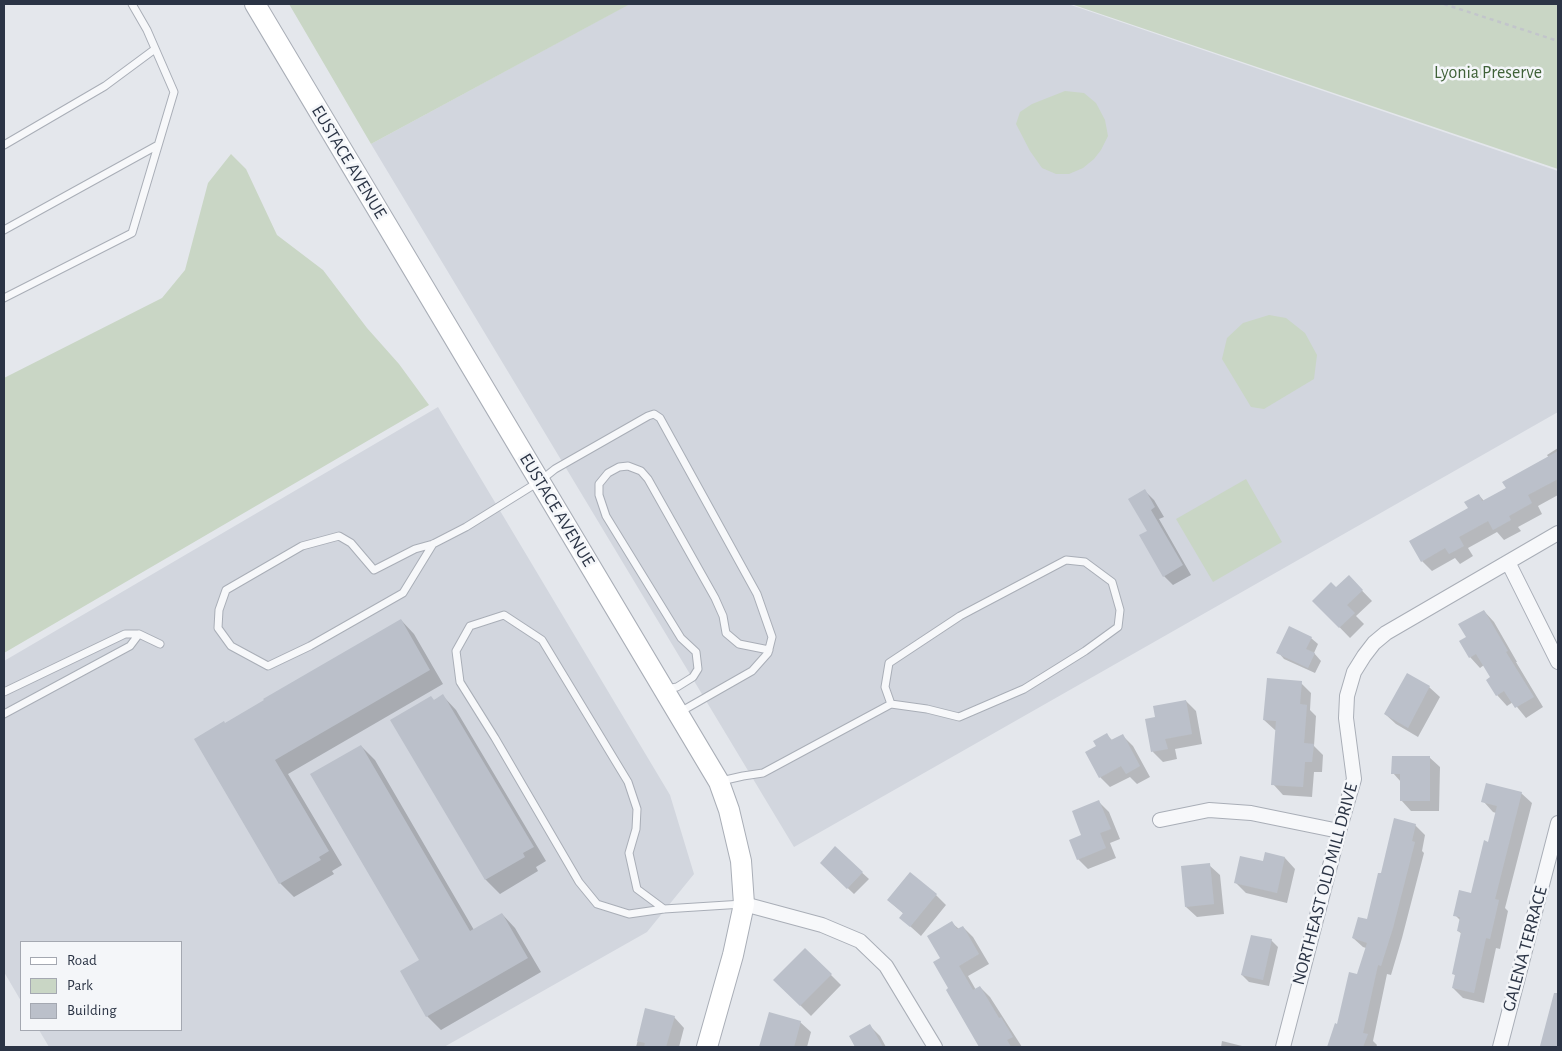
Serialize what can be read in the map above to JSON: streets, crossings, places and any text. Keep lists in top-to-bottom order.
{
  "streets": {
    "street": ["EUSTACE AVENUE", "NORTHEAST OLD MILL DRIVE", "GALENA TERRACE"]
  },
  "parks": ["Lyonia Preserve"],
  "legend": ["Road", "Park", "Building"]
}
